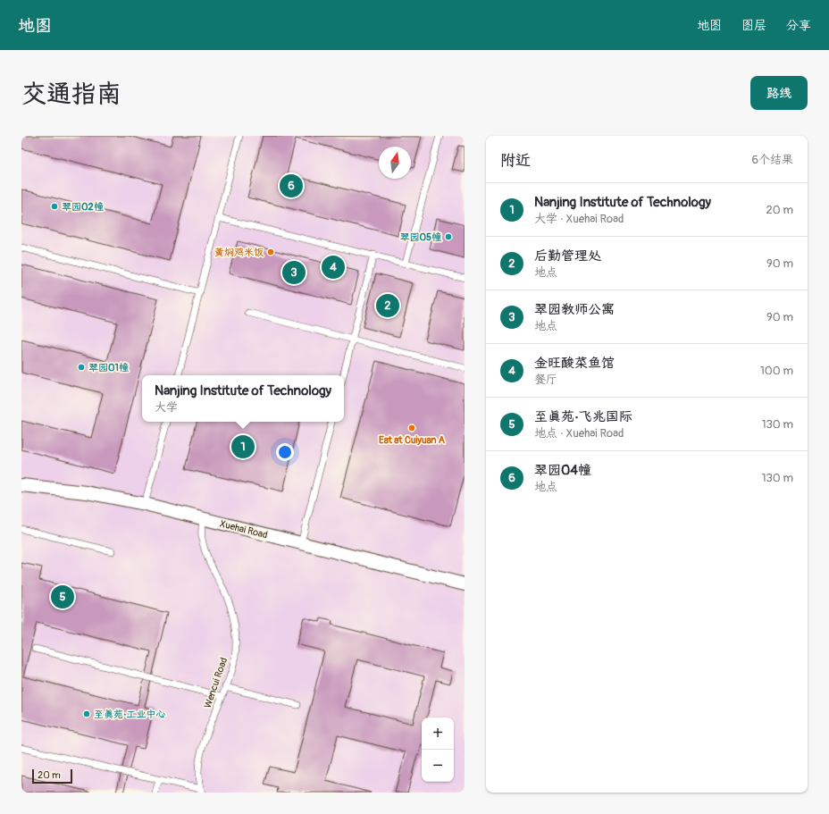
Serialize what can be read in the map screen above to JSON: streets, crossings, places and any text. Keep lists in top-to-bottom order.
{
  "streets": {
    "street": ["Xuehai Road"],
    "lane": ["Wencui Road"]
  },
  "crossings": [
    ["Xuehai Road", "Wencui Road"]
  ],
  "places": [
    "翠园02幢",
    "翠园05幢",
    "黄焖鸡米饭",
    "翠园01幢",
    "Eat at Cuiyuan A",
    "至真苑·工业中心"
  ],
  "scale_bar": "20 m",
  "north": "top",
  "page": {
    "header": "地图",
    "nav": ["地图", "图层", "分享"],
    "title": "交通指南",
    "buttons": "路线",
    "heading": ["附近", "6个结果"],
    "pins": [
      "6",
      "4",
      "3",
      "2",
      "1",
      "5"
    ],
    "list": [
      {
        "mark": "1",
        "name": "Nanjing Institute of Technology",
        "note": "大学 · Xuehai Road",
        "value": "20 m"
      },
      {
        "mark": "2",
        "name": "后勤管理处",
        "note": "地点",
        "value": "90 m"
      },
      {
        "mark": "3",
        "name": "翠园教师公寓",
        "note": "地点",
        "value": "90 m"
      },
      {
        "mark": "4",
        "name": "金旺酸菜鱼馆",
        "note": "餐厅",
        "value": "100 m"
      },
      {
        "mark": "5",
        "name": "至真苑·飞兆国际",
        "note": "地点 · Xuehai Road",
        "value": "130 m"
      },
      {
        "mark": "6",
        "name": "翠园04幢",
        "note": "地点",
        "value": "130 m"
      }
    ],
    "popup": ["Nanjing Institute of Technology", "大学"],
    "map_buttons": ["+", "−"],
    "scale": "20 m"
  }
}
